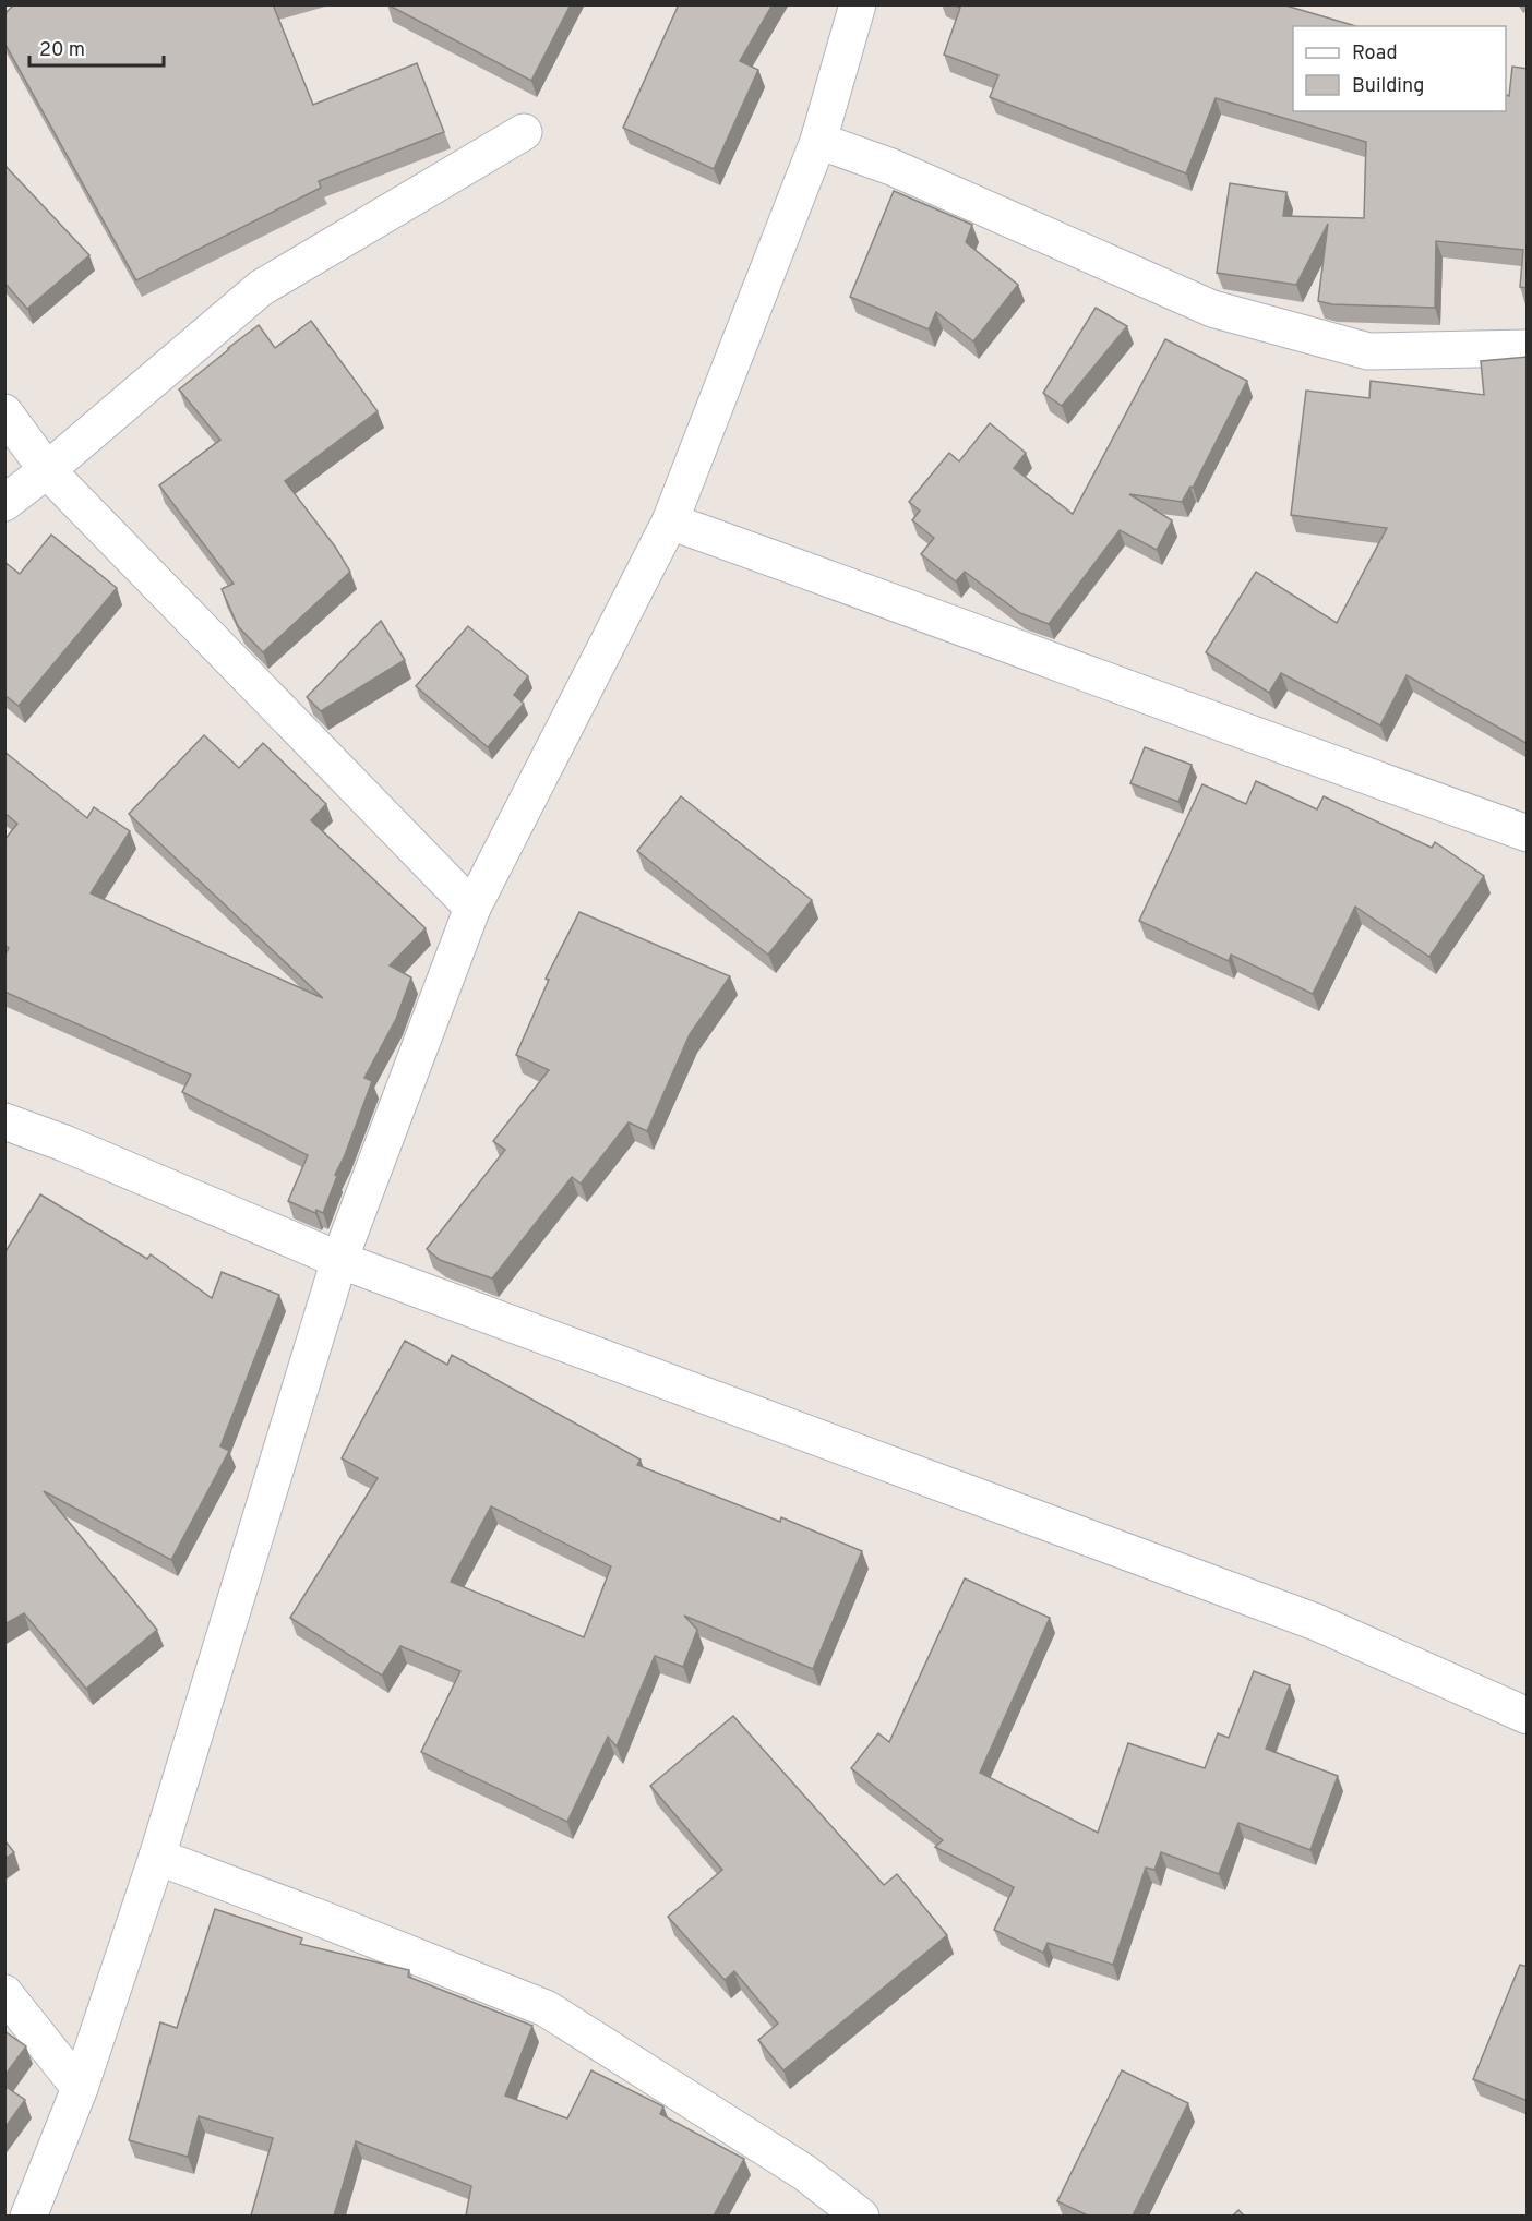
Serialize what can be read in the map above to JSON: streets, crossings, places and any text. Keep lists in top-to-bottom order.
{
  "legend": ["Road", "Building"],
  "scale_bar": "20 m"
}
